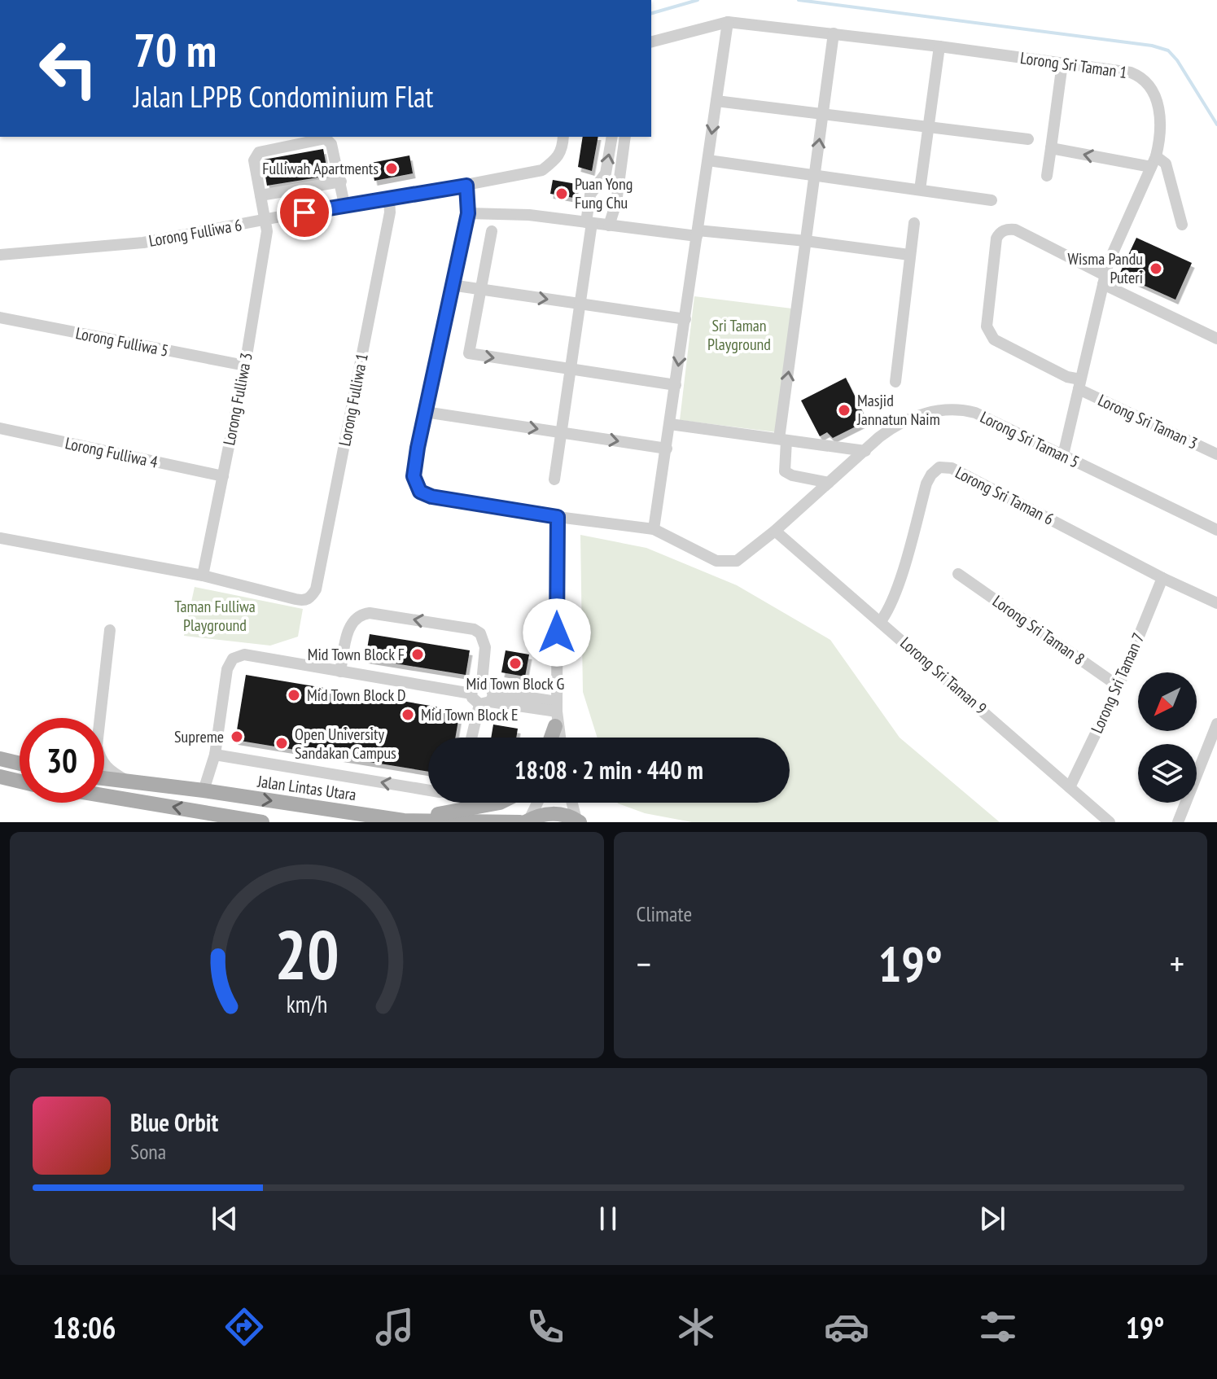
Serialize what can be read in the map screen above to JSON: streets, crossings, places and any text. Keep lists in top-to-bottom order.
{
  "streets": {
    "main road": ["Jalan Lintas Utara"],
    "street": [
      "Lorong Sri Taman 1",
      "Lorong Fulliwa 6",
      "Lorong Fulliwa 5",
      "Lorong Fulliwa 3",
      "Lorong Fulliwa 1",
      "Lorong Sri Taman 3",
      "Lorong Sri Taman 5",
      "Lorong Fulliwa 4",
      "Lorong Sri Taman 6",
      "Lorong Sri Taman 8",
      "Lorong Sri Taman 9",
      "Lorong Sri Taman 7"
    ]
  },
  "crossings": [
    ["Lorong Sri Taman 1", "Lorong Sri Taman 3"],
    ["Lorong Sri Taman 1", "Lorong Sri Taman 5"],
    ["Lorong Fulliwa 6", "Lorong Fulliwa 3"],
    ["Lorong Fulliwa 6", "Lorong Fulliwa 1"],
    ["Lorong Fulliwa 5", "Lorong Fulliwa 3"],
    ["Lorong Fulliwa 3", "Lorong Fulliwa 1"],
    ["Lorong Fulliwa 3", "Lorong Fulliwa 4"],
    ["Lorong Sri Taman 5", "Lorong Sri Taman 9"],
    ["Lorong Sri Taman 6", "Lorong Sri Taman 9"],
    ["Lorong Sri Taman 6", "Lorong Sri Taman 7"],
    ["Lorong Sri Taman 8", "Lorong Sri Taman 7"],
    ["Lorong Sri Taman 9", "Lorong Sri Taman 7"]
  ],
  "parks": ["Sri Taman Playground", "Taman Fulliwa Playground"],
  "places": [
    "Fulliwah Apartments",
    "Puan Yong Fung Chu",
    "Wisma Pandu Puteri",
    "Masjid Jannatun Naim",
    "Mid Town Block F",
    "Mid Town Block G",
    "Mid Town Block D",
    "Mid Town Block E",
    "Supreme",
    "Open University Sandakan Campus"
  ],
  "north": "bottom left",
  "page": {
    "turn": ["70 m", "Jalan LPPB Condominium Flat"],
    "limit": "30",
    "trip": "18:08 · 2 min · 440 m",
    "tile": "Climate",
    "heat": ["−", "19°", "+"],
    "song": ["Blue Orbit", "Sona"],
    "tabs": ["18:06", "19°"],
    "gauge": ["20", "km/h"]
  }
}
